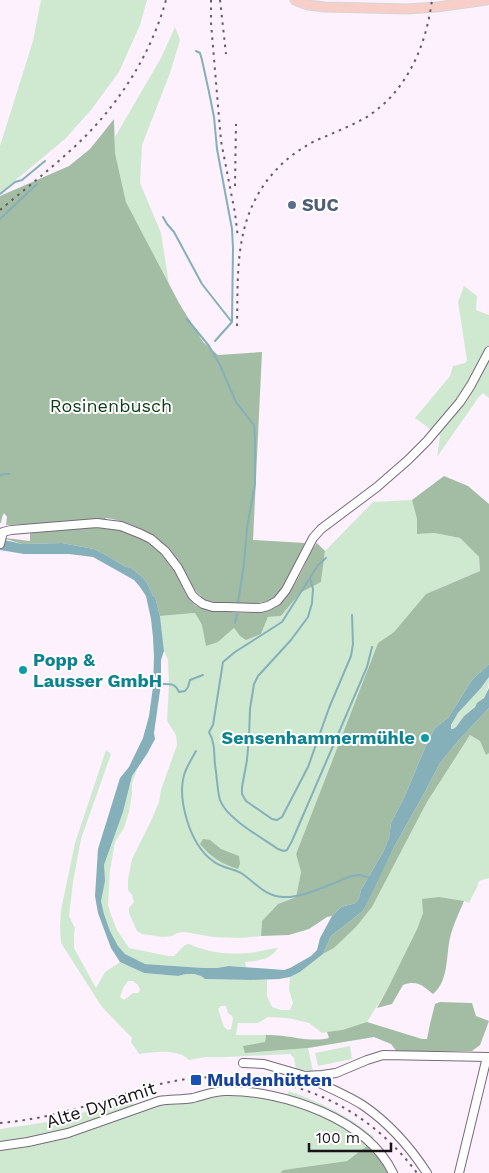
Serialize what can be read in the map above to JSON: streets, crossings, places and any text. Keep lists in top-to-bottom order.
{
  "streets": {
    "street": ["Alte Dynamit"]
  },
  "parks": ["Rosinenbusch"],
  "places": {
    "other": ["SUC", "Popp & Lausser GmbH", "Sensenhammermühle"],
    "transit": ["Muldenhütten"]
  },
  "scale_bar": "100 m"
}
